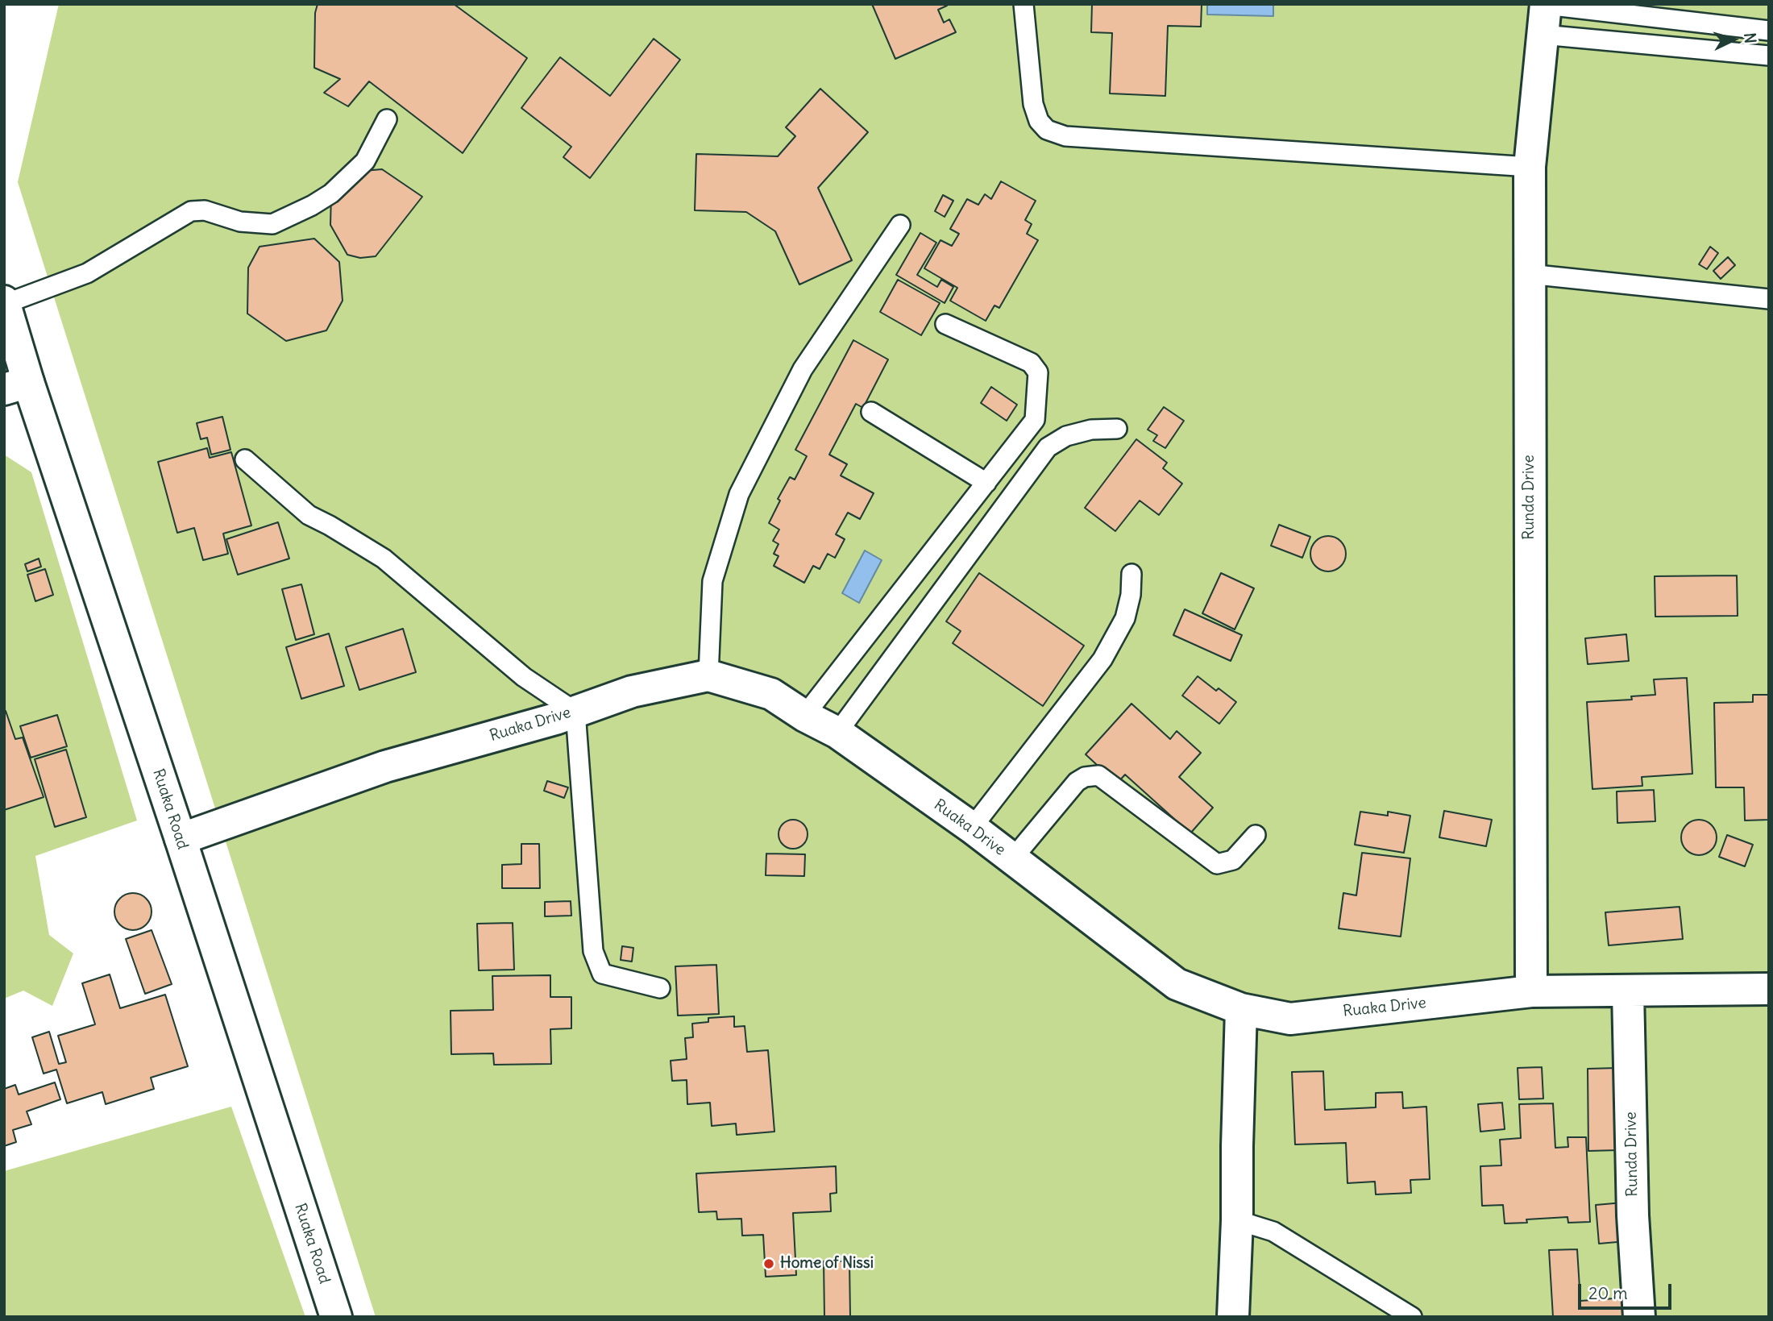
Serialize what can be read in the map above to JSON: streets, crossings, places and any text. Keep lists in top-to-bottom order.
{
  "streets": {
    "street": ["Runda Drive", "Ruaka Drive", "Ruaka Road"]
  },
  "crossings": [
    ["Runda Drive", "Ruaka Drive"],
    ["Ruaka Drive", "Ruaka Road"]
  ],
  "places": ["Home of Nissi"],
  "scale_bar": "20 m",
  "north": "right"
}
